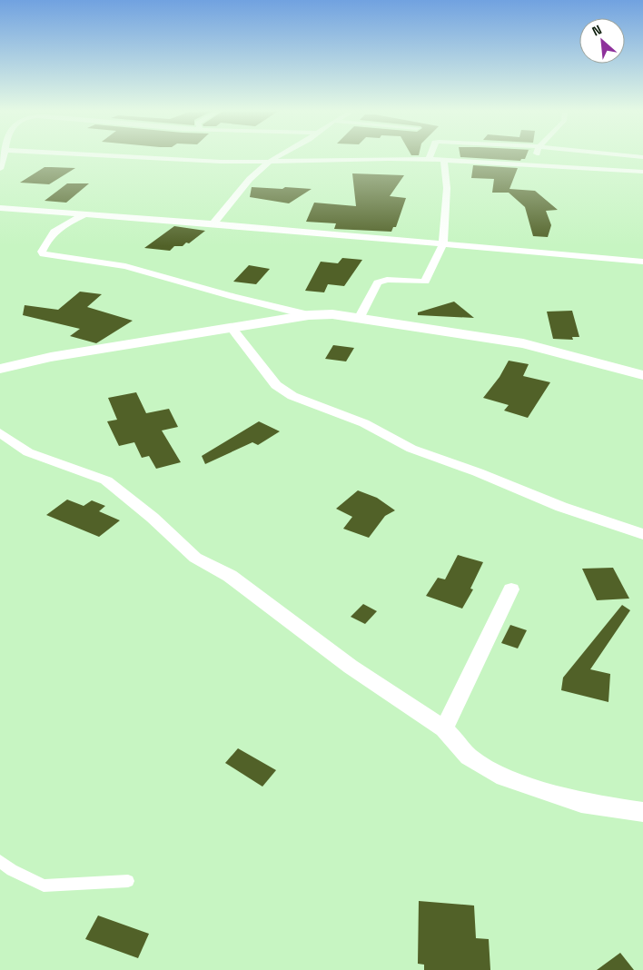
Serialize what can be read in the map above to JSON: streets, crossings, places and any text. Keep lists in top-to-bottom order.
{
  "north": "top left"
}
